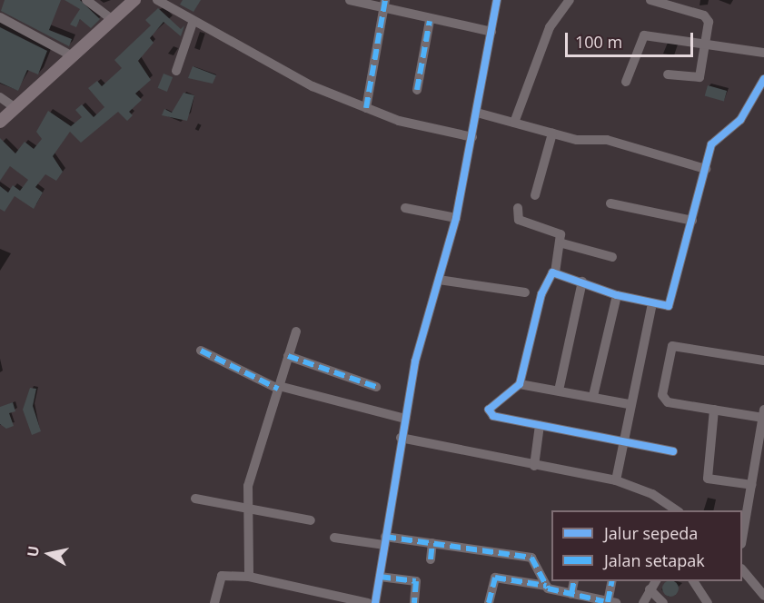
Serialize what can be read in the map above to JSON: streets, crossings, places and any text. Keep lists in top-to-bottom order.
{
  "legend": ["Jalur sepeda", "Jalan setapak"],
  "scale_bar": "100 m",
  "north": "left"
}
